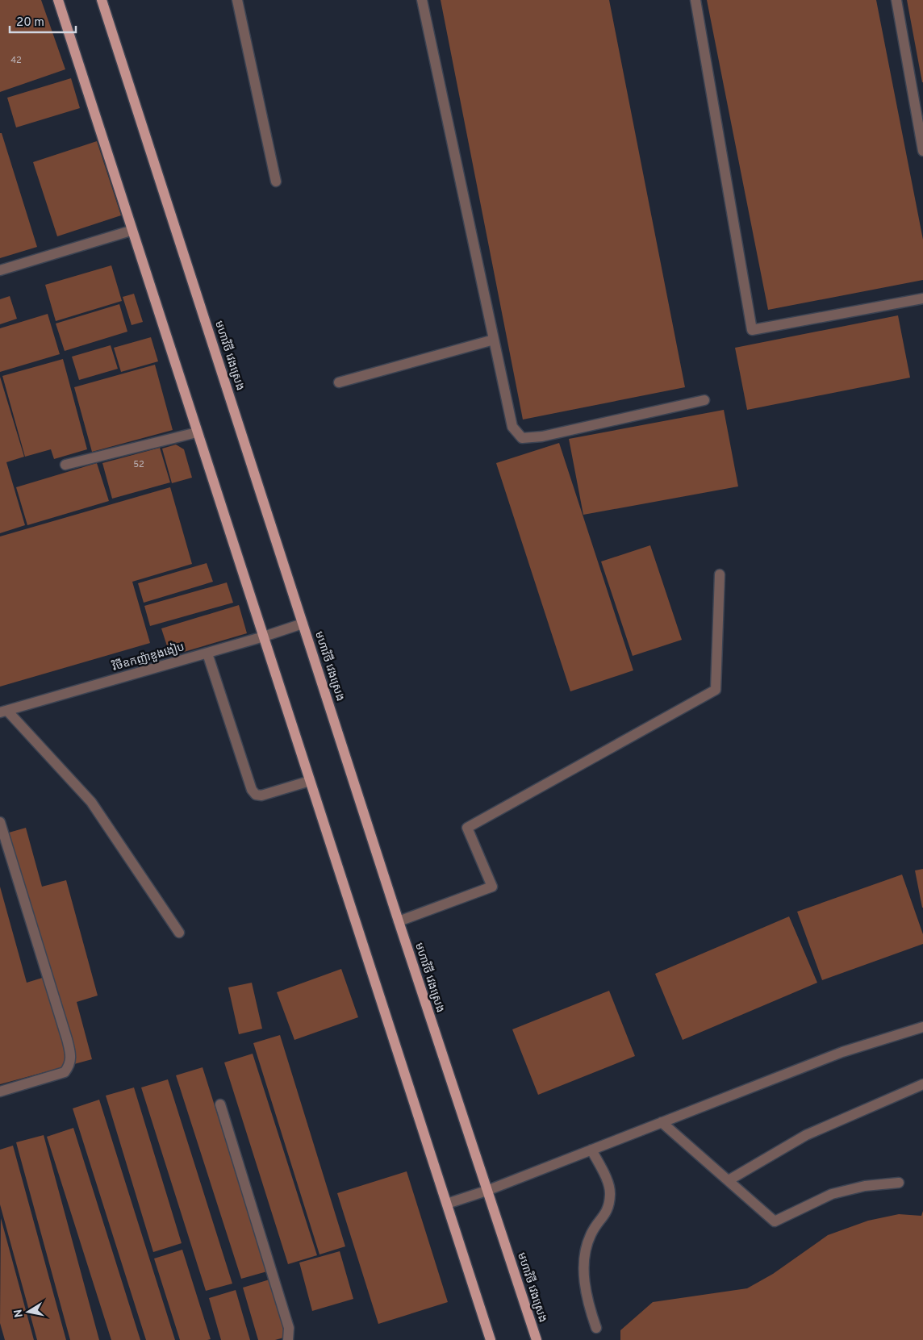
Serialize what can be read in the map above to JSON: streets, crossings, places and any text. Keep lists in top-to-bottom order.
{
  "streets": {
    "main road": ["មហាវិថី វេងស្រេង"],
    "street": ["វិថីឧកញ៉ាឌួងងៀប"]
  },
  "crossings": [
    ["មហាវិថី វេងស្រេង", "វិថីឧកញ៉ាឌួងងៀប"]
  ],
  "house_numbers": ["42", "52"],
  "scale_bar": "20 m",
  "north": "left"
}
